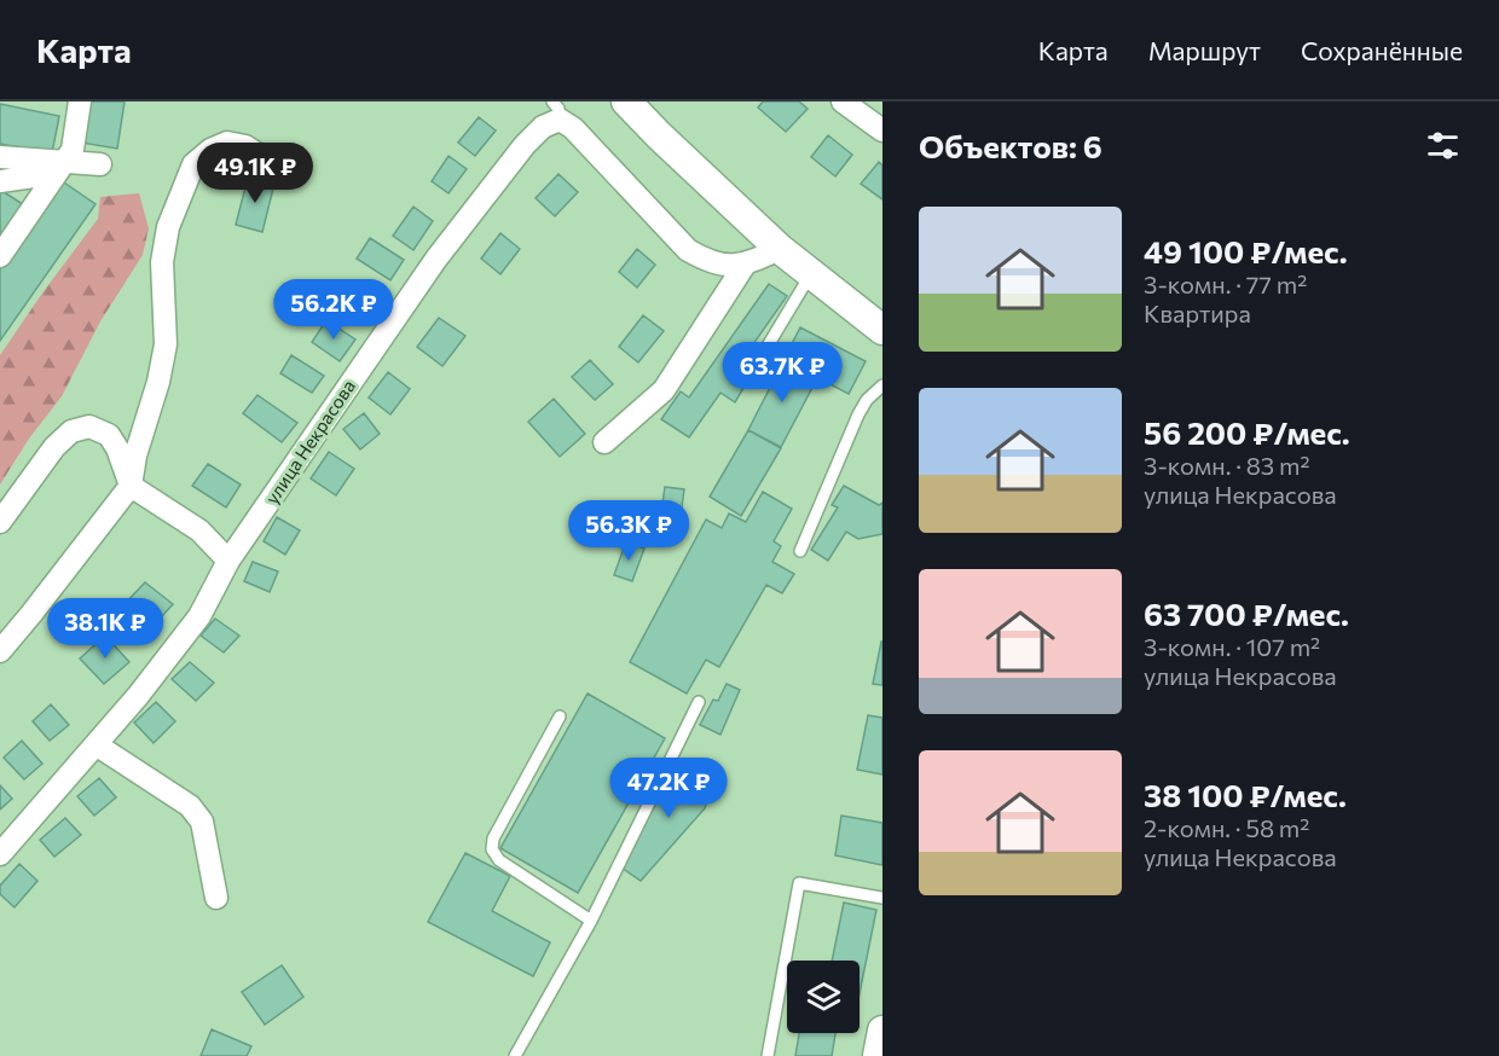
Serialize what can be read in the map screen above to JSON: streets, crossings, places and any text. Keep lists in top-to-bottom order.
{
  "streets": {
    "street": ["улица Некрасова"]
  },
  "page": {
    "header": "Карта",
    "nav": ["Карта", "Маршрут", "Сохранённые"],
    "heading": "Объектов: 6",
    "price": [
      "49.1K ₽",
      "56.2K ₽",
      "63.7K ₽",
      "56.3K ₽",
      "38.1K ₽",
      "47.2K ₽"
    ],
    "list": [
      {
        "name": "49 100 ₽/мес.",
        "note": "3-комн. · 77 m² · Квартира"
      },
      {
        "name": "56 200 ₽/мес.",
        "note": "3-комн. · 83 m² · улица Некрасова"
      },
      {
        "name": "63 700 ₽/мес.",
        "note": "3-комн. · 107 m² · улица Некрасова"
      },
      {
        "name": "38 100 ₽/мес.",
        "note": "2-комн. · 58 m² · улица Некрасова"
      }
    ]
  }
}
